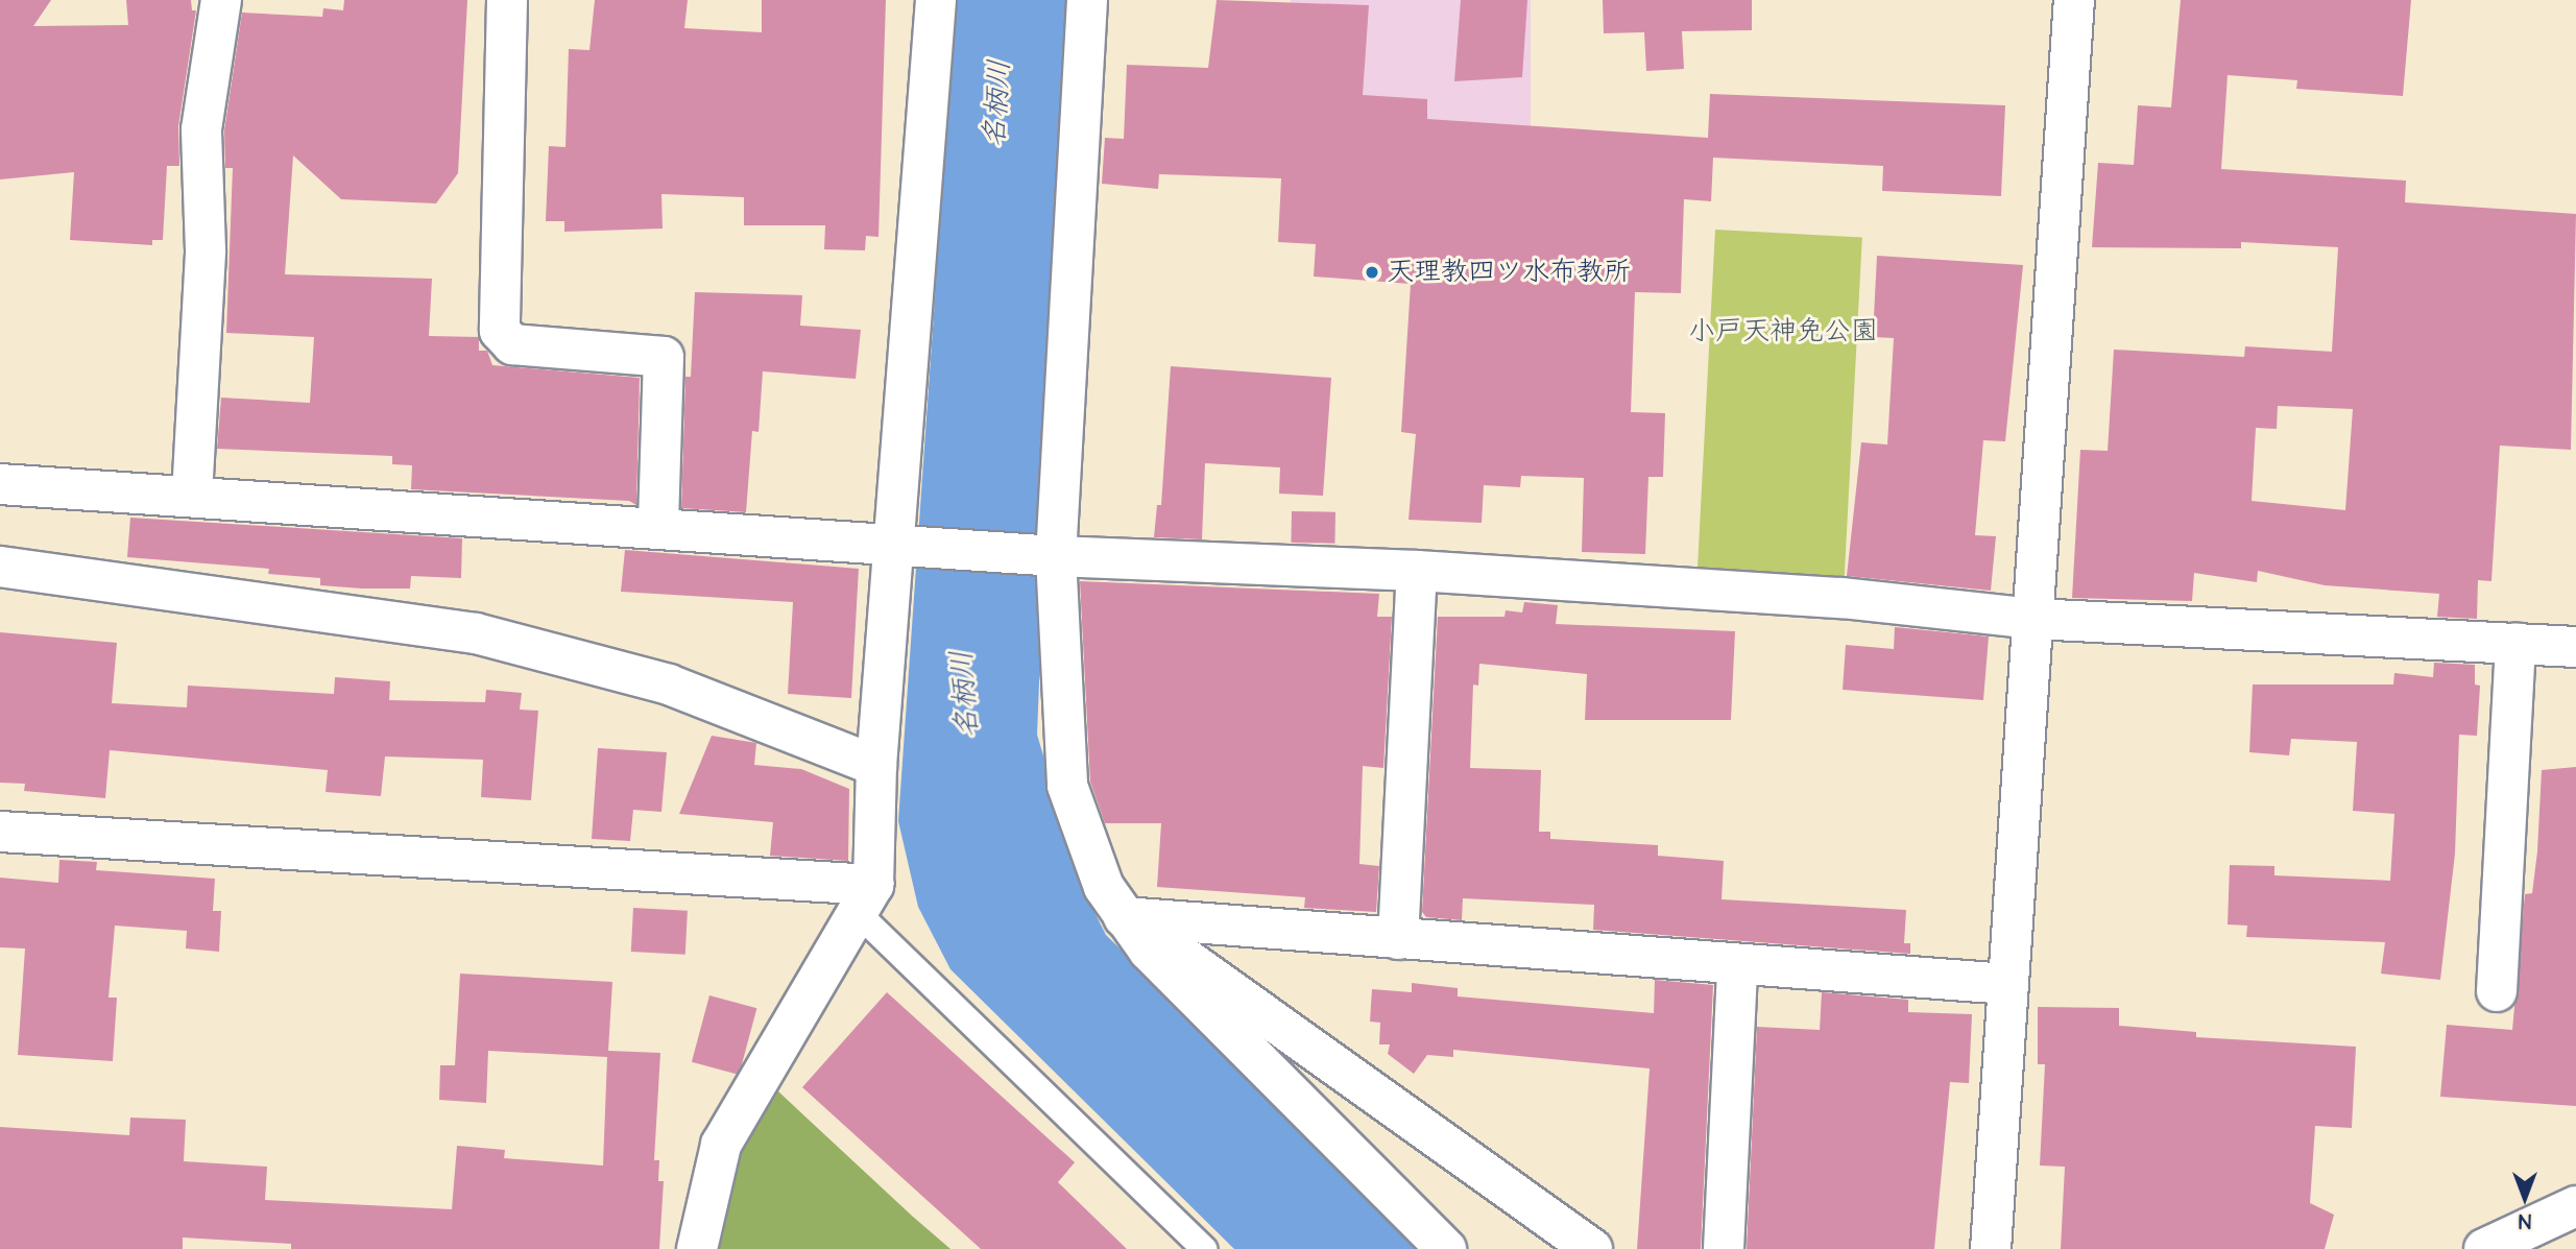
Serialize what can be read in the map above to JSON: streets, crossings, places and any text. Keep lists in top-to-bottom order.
{
  "water": ["名柄川"],
  "parks": ["小戸天神免公園"],
  "places": ["天理教四ツ水布教所"],
  "north": "bottom"
}
